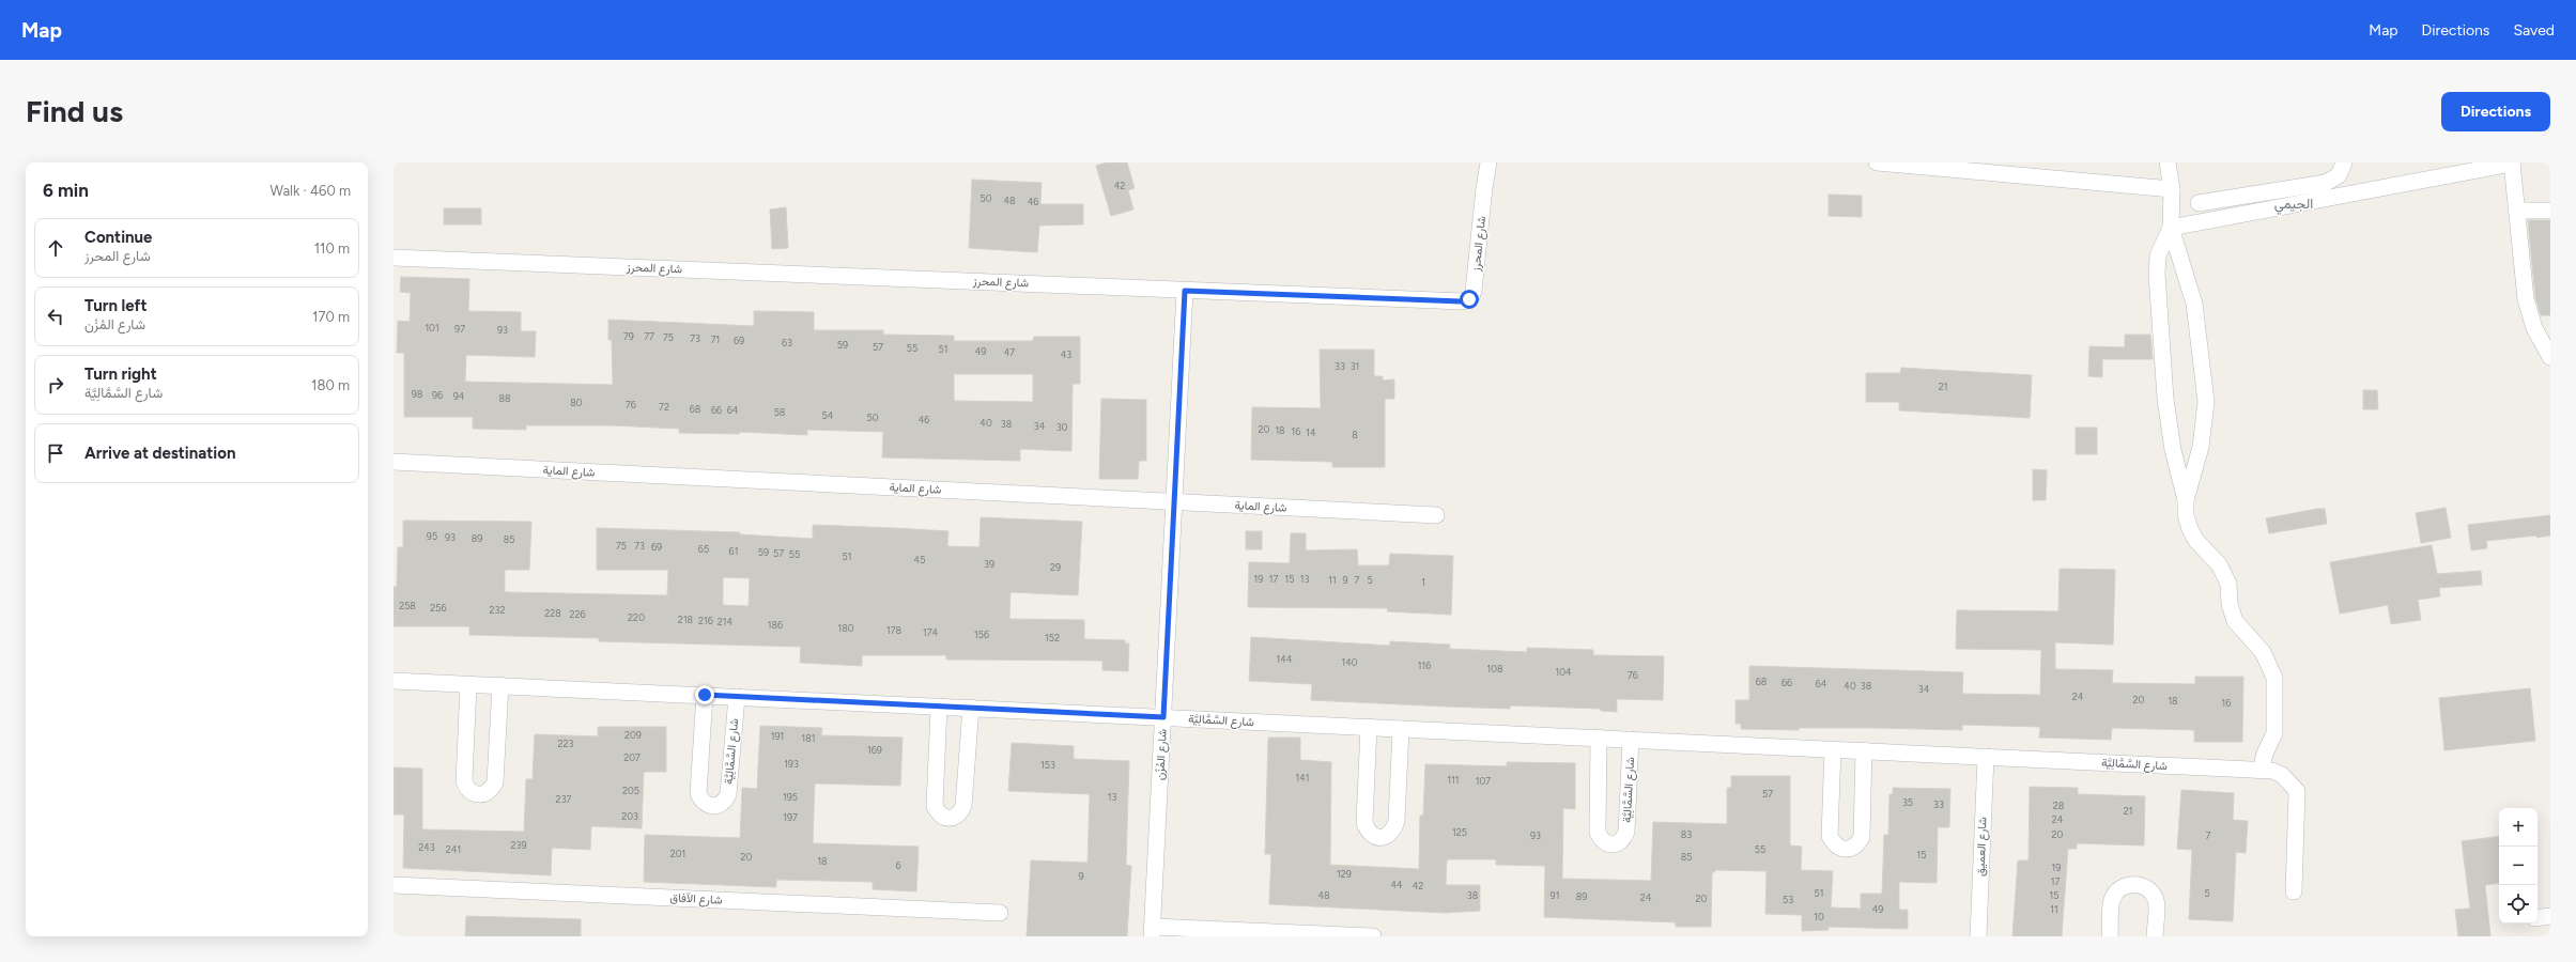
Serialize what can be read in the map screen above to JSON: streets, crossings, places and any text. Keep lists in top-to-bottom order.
{
  "streets": {
    "street": [
      "شارع المحرز",
      "شارع الماية",
      "شارع السَّمَّالِيَّة",
      "شارع المُزْن",
      "شارع العميق",
      "شارع الآفاق"
    ]
  },
  "crossings": [
    ["شارع المحرز", "شارع المُزْن"],
    ["شارع الماية", "شارع المُزْن"],
    ["شارع السَّمَّالِيَّة", "شارع المُزْن"],
    ["شارع السَّمَّالِيَّة", "شارع العميق"]
  ],
  "districts": ["الجيمي"],
  "house_numbers": [
    "42",
    "50",
    "48",
    "46",
    "101",
    "97",
    "93",
    "79",
    "77",
    "75",
    "73",
    "71",
    "69",
    "63",
    "59",
    "57",
    "55",
    "51",
    "49",
    "47",
    "43",
    "33",
    "31",
    "21",
    "98",
    "96",
    "94",
    "88",
    "80",
    "76",
    "72",
    "68",
    "66",
    "64",
    "58",
    "54",
    "50",
    "46",
    "40",
    "38",
    "34",
    "30",
    "20",
    "18",
    "16",
    "14",
    "8",
    "95",
    "93",
    "89",
    "85",
    "75",
    "73",
    "69",
    "65",
    "61",
    "59",
    "57",
    "55",
    "51",
    "45",
    "39",
    "29",
    "19",
    "17",
    "15",
    "13",
    "11",
    "9",
    "7",
    "5",
    "1",
    "258",
    "256",
    "232",
    "228",
    "226",
    "220",
    "218",
    "216",
    "214",
    "186",
    "180",
    "178",
    "174",
    "156",
    "152",
    "144",
    "140",
    "116",
    "108",
    "104",
    "76",
    "68",
    "66",
    "64",
    "40",
    "38",
    "34",
    "24",
    "20",
    "18",
    "16",
    "209",
    "191",
    "181",
    "223",
    "169",
    "207",
    "193",
    "153",
    "141",
    "111",
    "107",
    "205",
    "57",
    "195",
    "13",
    "237",
    "35",
    "33",
    "28",
    "21",
    "203",
    "197",
    "24",
    "125",
    "83",
    "20",
    "93",
    "7",
    "239",
    "243",
    "241",
    "55",
    "201",
    "15",
    "20",
    "85",
    "18",
    "6",
    "19",
    "129",
    "9",
    "17",
    "44",
    "42",
    "51",
    "5",
    "48",
    "38",
    "91",
    "15",
    "89",
    "24",
    "20",
    "53",
    "49",
    "11",
    "10"
  ],
  "page": {
    "header": "Map",
    "nav": ["Map", "Directions", "Saved"],
    "buttons": "Directions",
    "title": "Find us",
    "heading": ["6 min", "Walk · 460 m"],
    "list": [
      ["Continue", "شارع المحرز", "110 m"],
      ["Turn left", "شارع المُزْن", "170 m"],
      ["Turn right", "شارع السَّمَّالِيَّة", "180 m"],
      "Arrive at destination"
    ],
    "map_buttons": ["+", "−"]
  }
}
